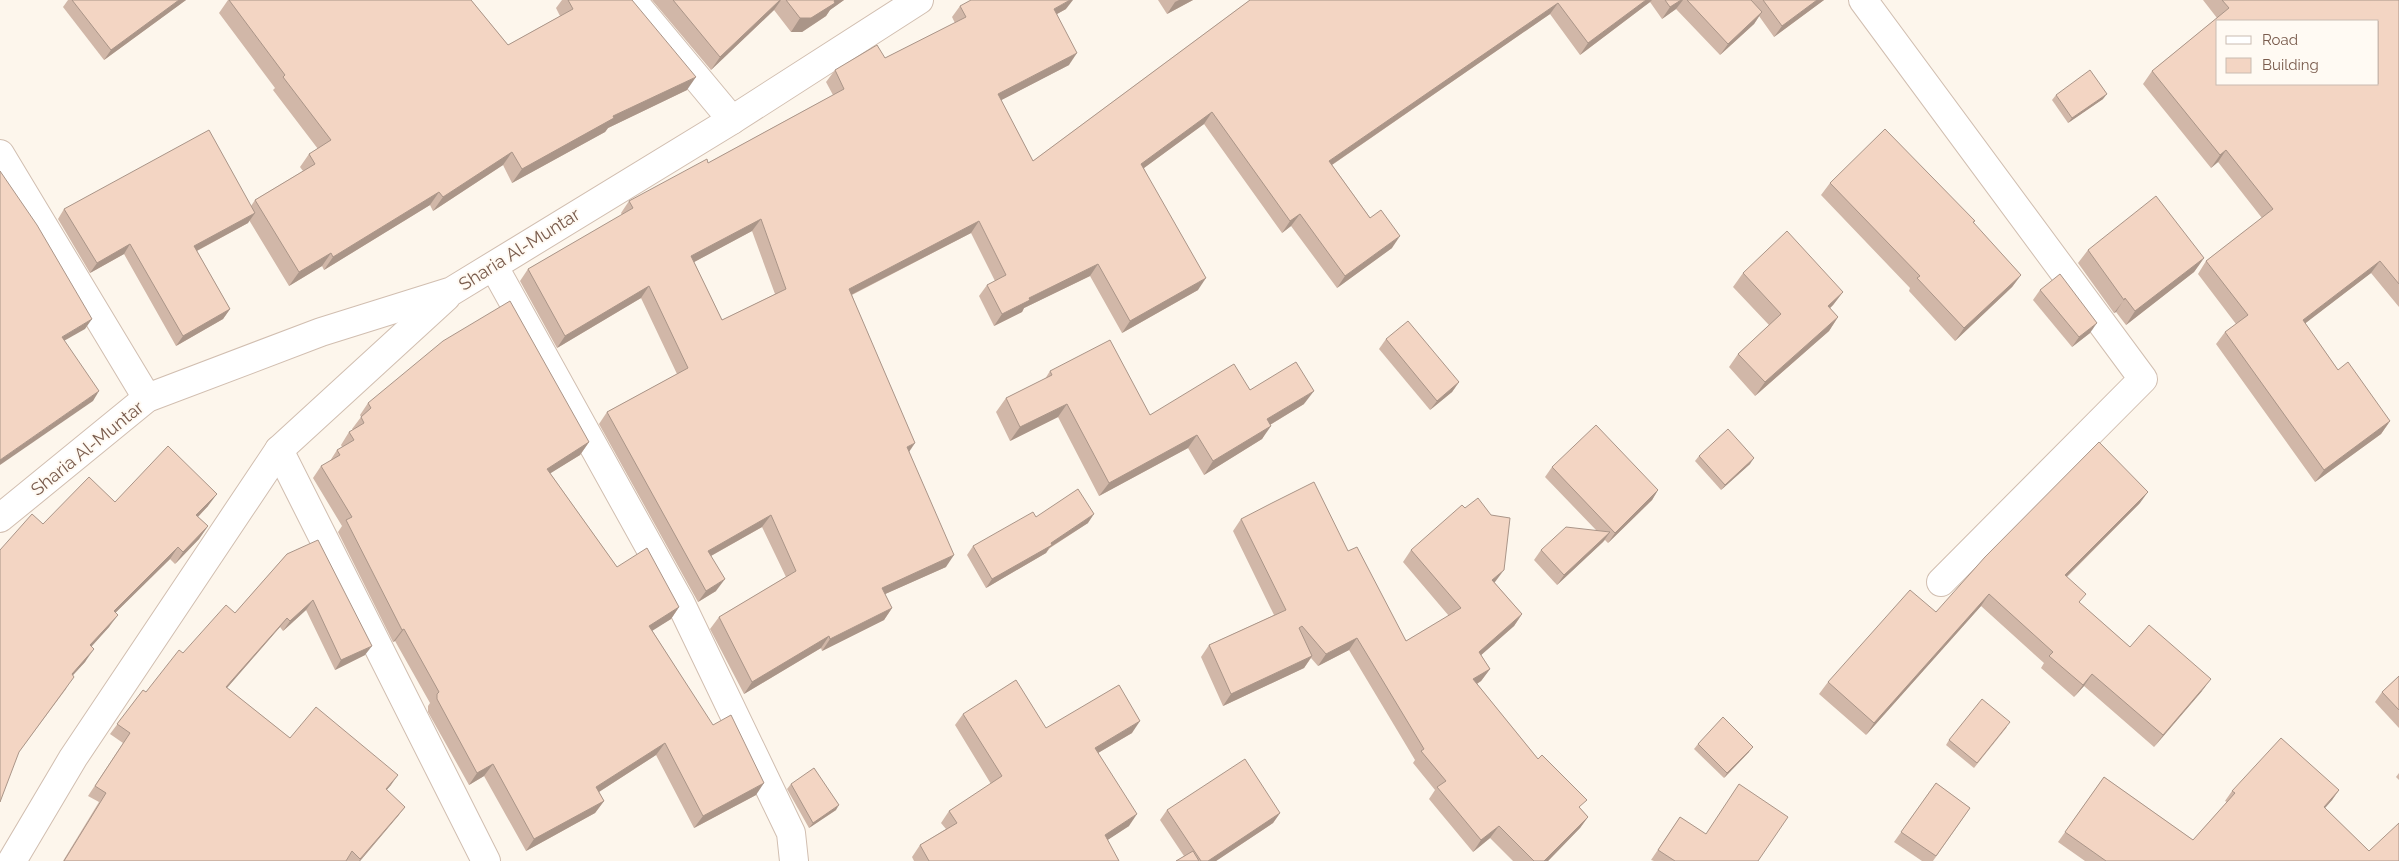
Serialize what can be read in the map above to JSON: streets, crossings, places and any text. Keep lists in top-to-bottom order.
{
  "streets": {
    "street": ["Sharia Al-Muntar"]
  },
  "legend": ["Road", "Building"]
}
